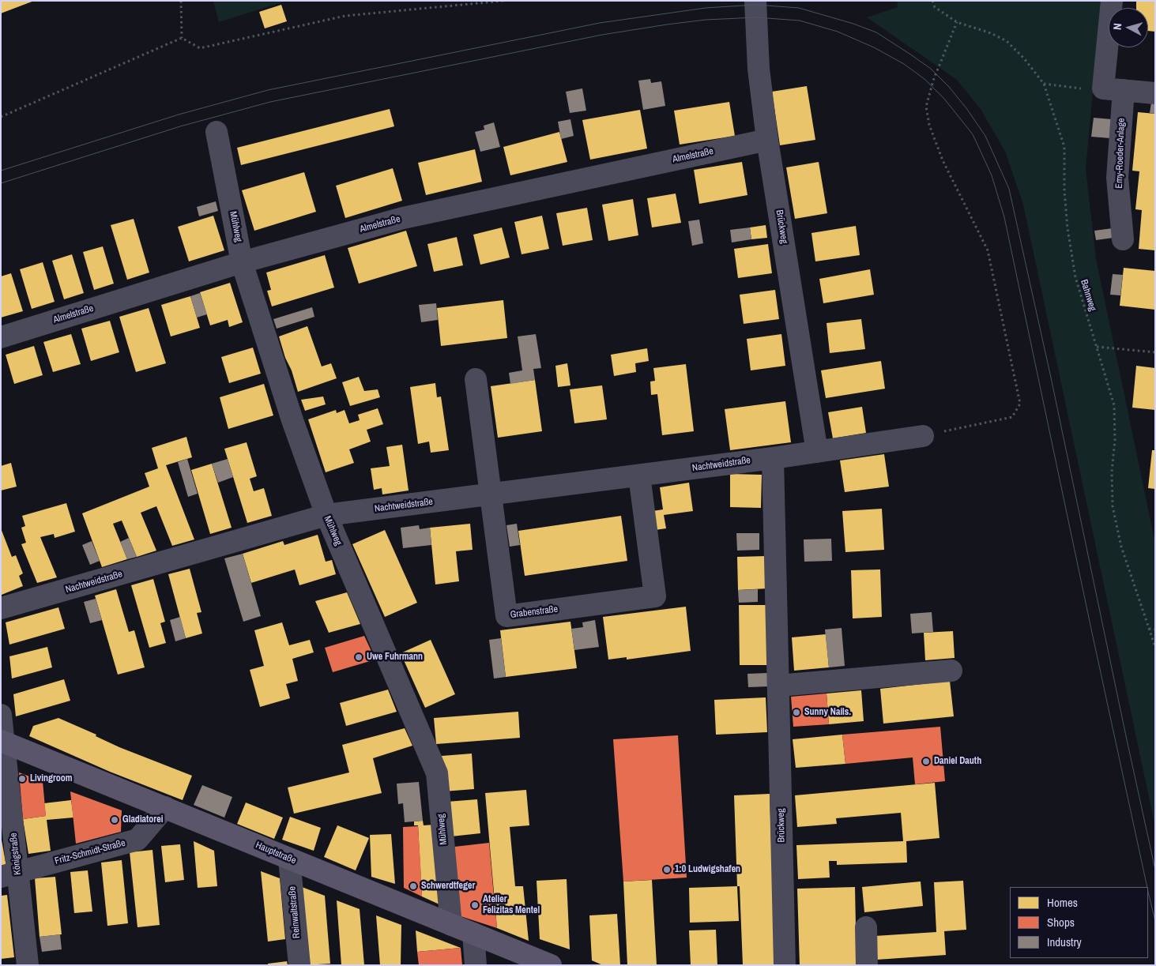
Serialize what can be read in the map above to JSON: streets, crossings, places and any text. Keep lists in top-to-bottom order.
{
  "streets": {
    "main road": ["Hauptstraße"],
    "street": [
      "Emy-Roeder-Anlage",
      "Almelstraße",
      "Mühlweg",
      "Brückweg",
      "Nachtweidstraße",
      "Grabenstraße",
      "Fritz-Schmidt-Straße",
      "Königstraße",
      "Reinwaltstraße"
    ],
    "path": ["Bahnweg"]
  },
  "crossings": [
    ["Almelstraße", "Mühlweg"],
    ["Almelstraße", "Brückweg"],
    ["Mühlweg", "Nachtweidstraße"],
    ["Mühlweg", "Hauptstraße"],
    ["Brückweg", "Nachtweidstraße"],
    ["Nachtweidstraße", "Grabenstraße"],
    ["Fritz-Schmidt-Straße", "Hauptstraße"],
    ["Fritz-Schmidt-Straße", "Königstraße"],
    ["Hauptstraße", "Königstraße"],
    ["Hauptstraße", "Reinwaltstraße"]
  ],
  "places": [
    "Uwe Fuhrmann",
    "Sunny Nails.",
    "Daniel Dauth",
    "Livingroom",
    "Gladiatorei",
    "1:0 Ludwigshafen",
    "Schwerdtfeger",
    "Atelier Felizitas Mentel"
  ],
  "legend": ["Homes", "Shops", "Industry"],
  "north": "left"
}
